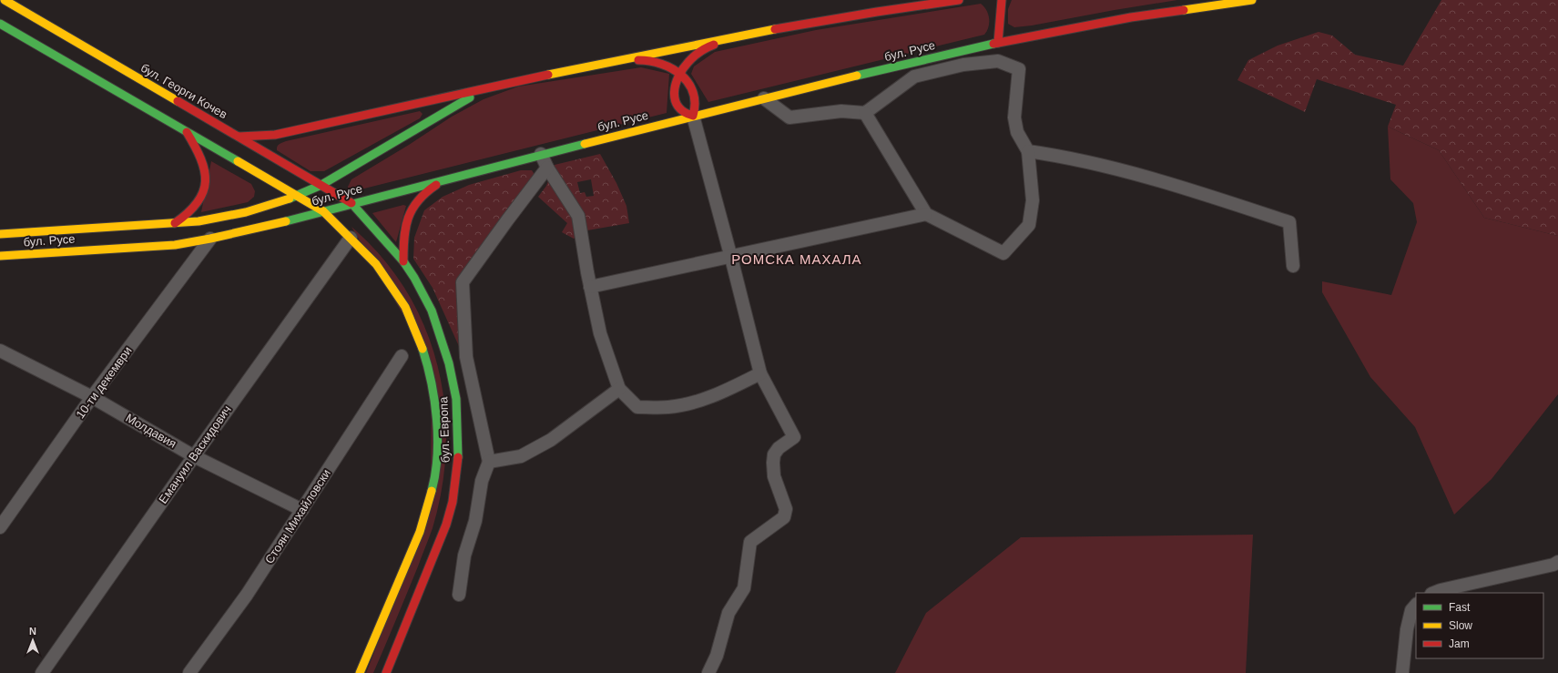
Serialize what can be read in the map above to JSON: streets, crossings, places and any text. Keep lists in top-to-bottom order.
{
  "streets": {
    "main road": ["бул. Русе", "бул. Георги Кочев", "бул. Европа"],
    "street": [
      "10-ти декември",
      "Молдавия",
      "Емануил Васкидович",
      "Стоян Михайловски"
    ]
  },
  "crossings": [
    ["бул. Русе", "бул. Георги Кочев"],
    ["бул. Русе", "10-ти декември"],
    ["бул. Русе", "бул. Европа"],
    ["бул. Георги Кочев", "бул. Европа"],
    ["10-ти декември", "Молдавия"],
    ["бул. Европа", "Емануил Васкидович"],
    ["Молдавия", "Емануил Васкидович"],
    ["Молдавия", "Стоян Михайловски"]
  ],
  "districts": ["РОМСКА МАХАЛА"],
  "legend": ["Fast", "Slow", "Jam"],
  "north": "top"
}
